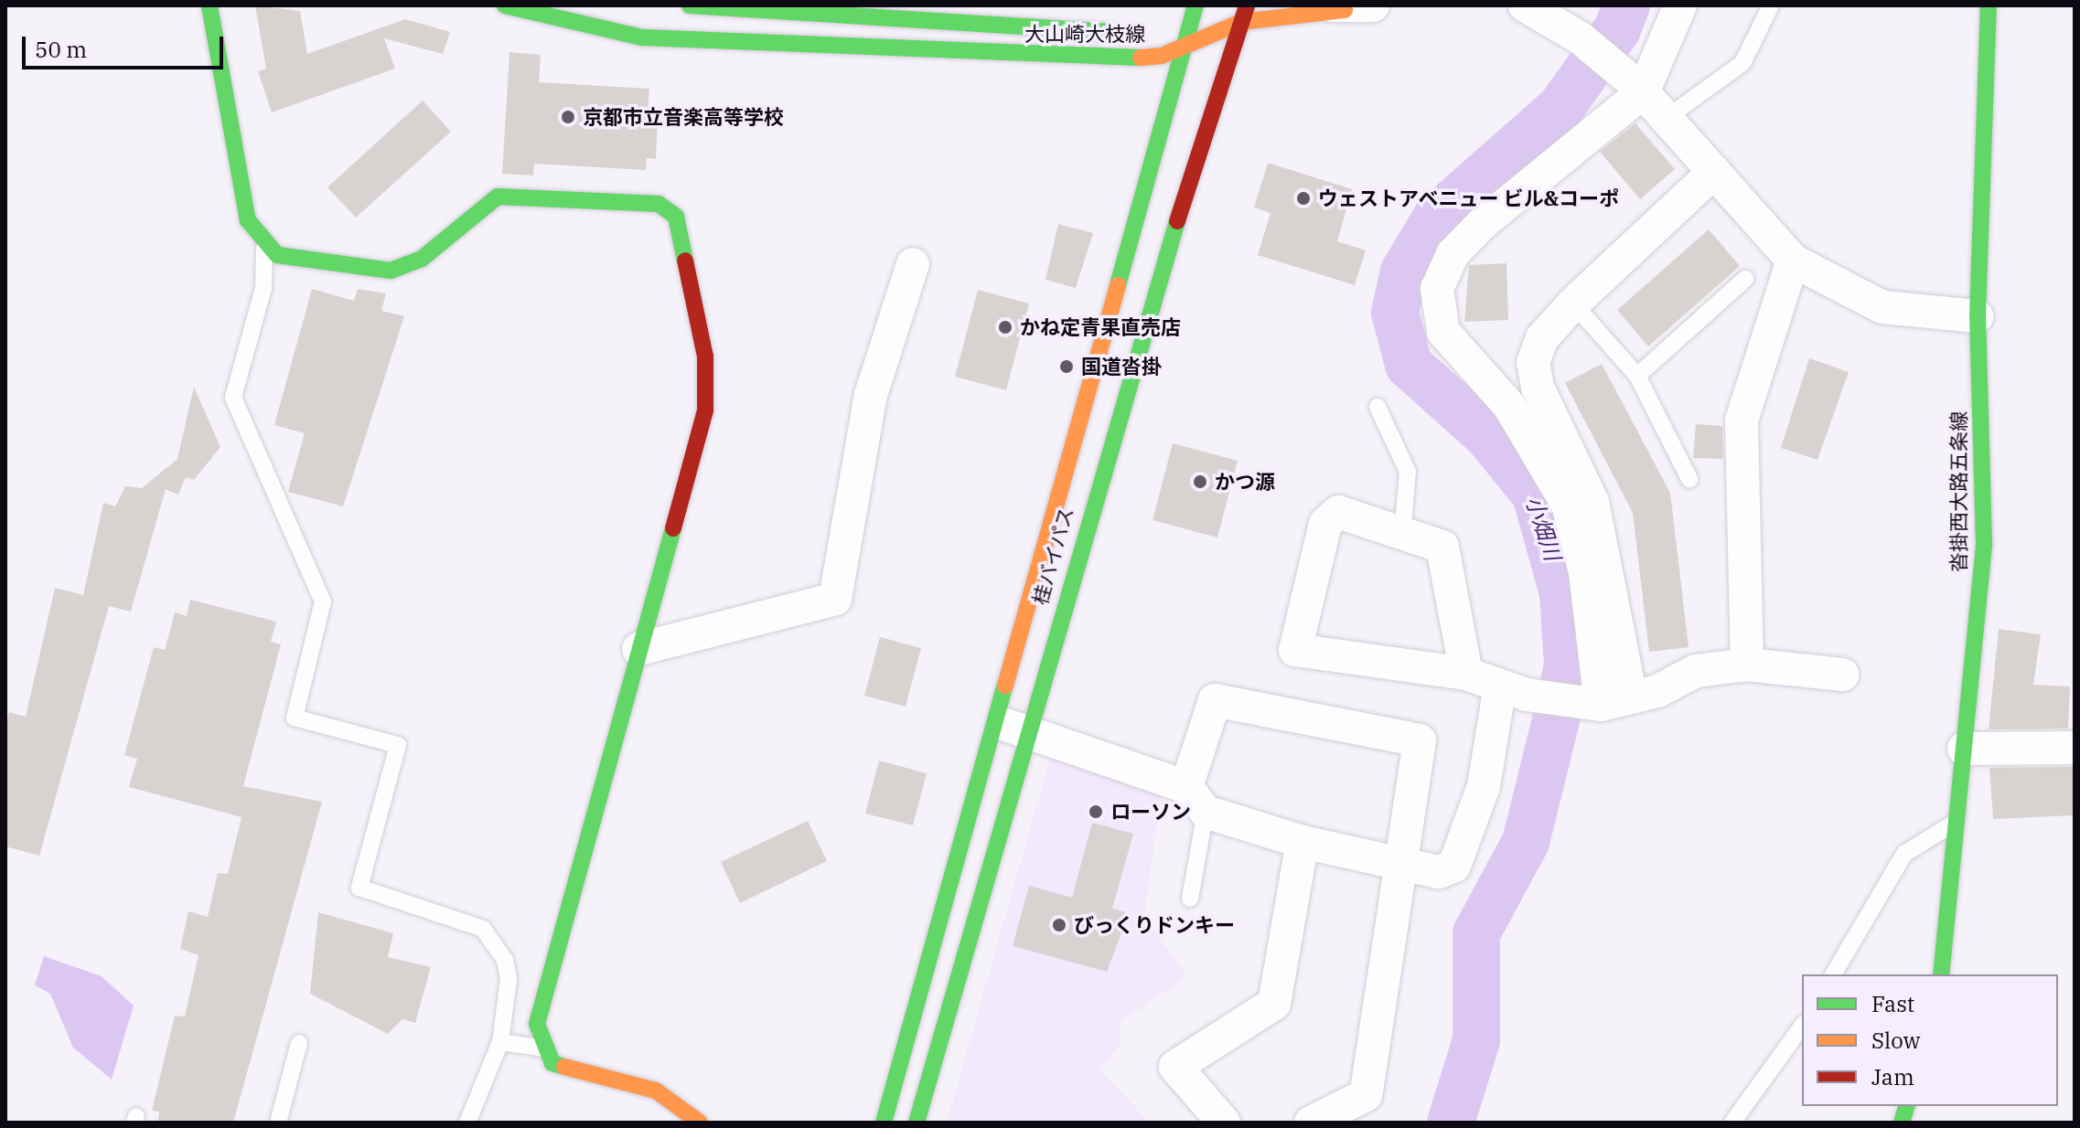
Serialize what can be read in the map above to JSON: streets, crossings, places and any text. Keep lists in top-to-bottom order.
{
  "streets": {
    "main road": ["大山崎大枝線", "沓掛西大路五条線", "桂バイパス"]
  },
  "crossings": [
    ["大山崎大枝線", "桂バイパス"]
  ],
  "water": ["小畑川"],
  "places": [
    "京都市立音楽高等学校",
    "ウェストアベニュー ビル&コーポ",
    "かね定青果直売店",
    "国道沓掛",
    "かつ源",
    "ローソン",
    "びっくりドンキー"
  ],
  "legend": ["Fast", "Slow", "Jam"],
  "scale_bar": "50 m"
}
